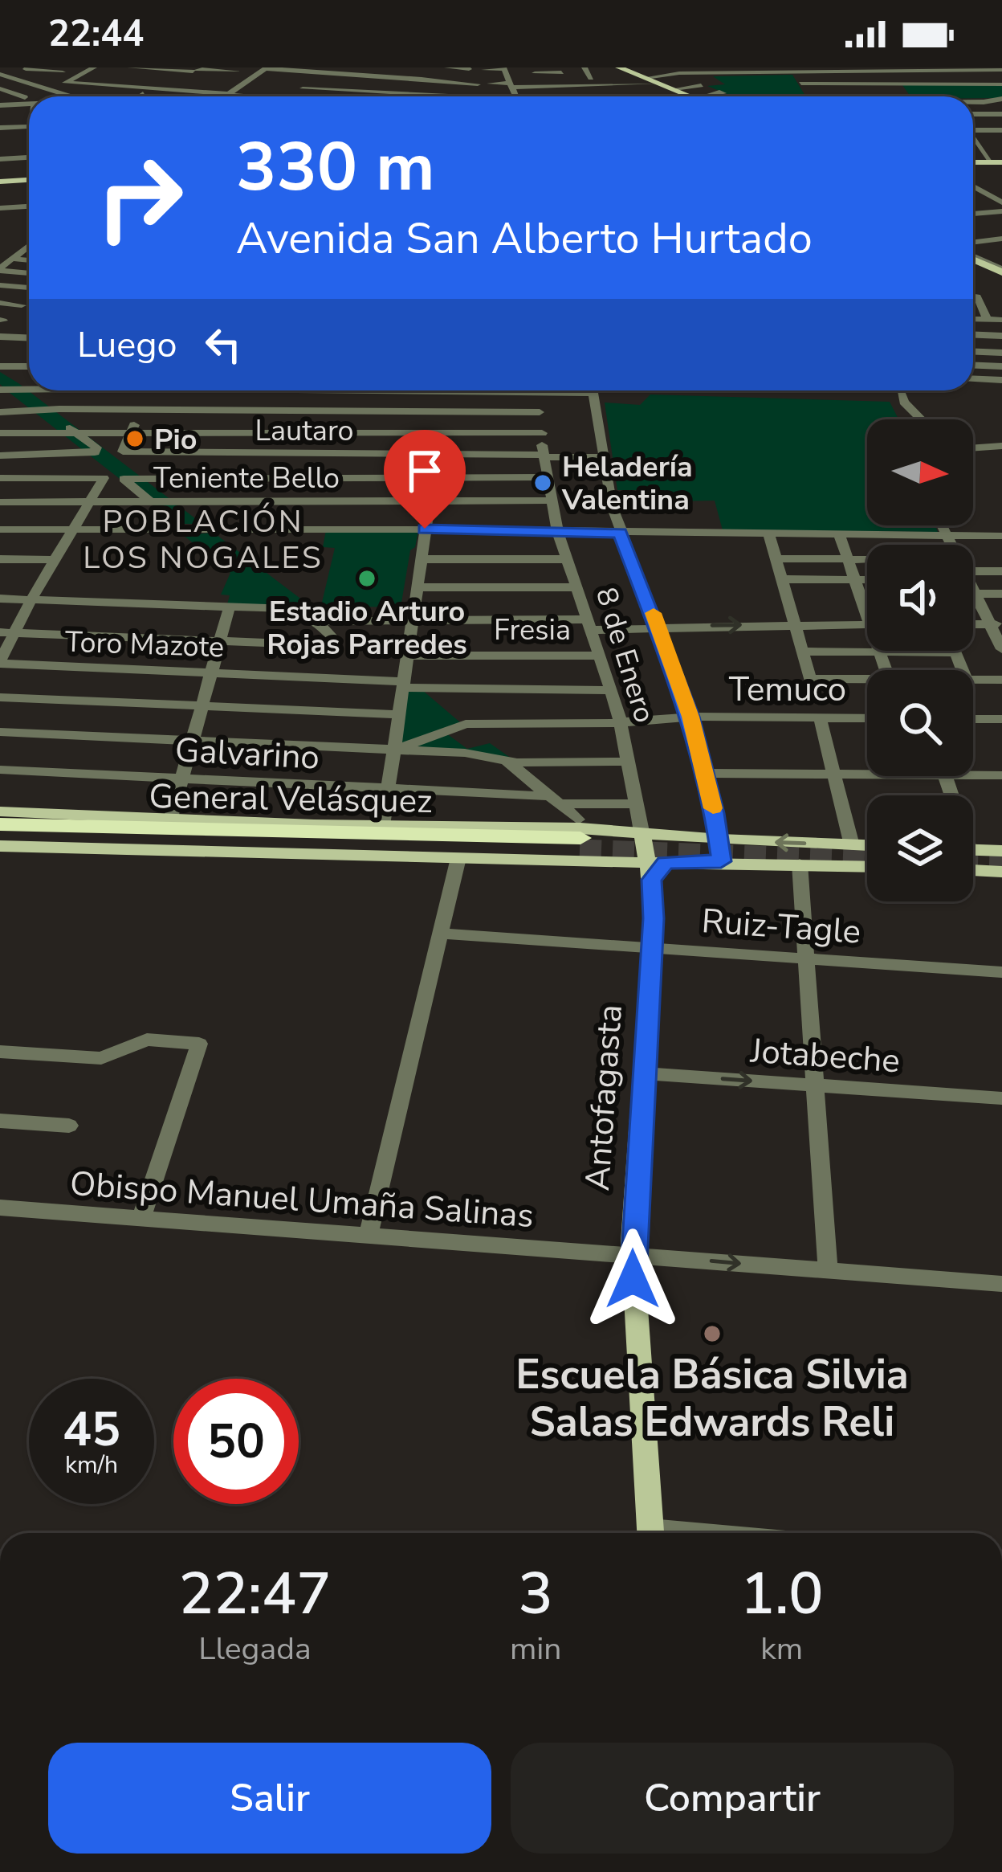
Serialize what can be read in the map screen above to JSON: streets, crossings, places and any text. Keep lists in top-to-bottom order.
{
  "streets": {
    "highway": ["General Velásquez"],
    "main road": ["Antofagasta"],
    "street": [
      "Lautaro",
      "Teniente Bello",
      "Fresia",
      "Toro Mazote",
      "8 de Enero",
      "Temuco",
      "Galvarino",
      "Ruiz-Tagle",
      "Jotabeche",
      "Obispo Manuel Umaña Salinas"
    ]
  },
  "crossings": [
    ["Lautaro", "8 de Enero"],
    ["Teniente Bello", "8 de Enero"],
    ["Fresia", "8 de Enero"],
    ["Toro Mazote", "8 de Enero"],
    ["8 de Enero", "Temuco"],
    ["8 de Enero", "Galvarino"],
    ["8 de Enero", "Antofagasta"],
    ["Ruiz-Tagle", "Antofagasta"],
    ["Jotabeche", "Antofagasta"],
    ["Antofagasta", "Obispo Manuel Umaña Salinas"]
  ],
  "one_way": ["Jotabeche"],
  "districts": ["POBLACIÓN LOS NOGALES"],
  "places": [
    "Pio",
    "Heladería Valentina",
    "Estadio Arturo Rojas Parredes",
    "Escuela Básica Silvia Salas Edwards Reli"
  ],
  "north": "right",
  "page": {
    "status": "22:44",
    "turn": ["330 m", "Avenida San Alberto Hurtado"],
    "then": "Luego",
    "speed": "45 km/h",
    "limit": "50",
    "eta": [
      "22:47",
      "Llegada",
      "3",
      "min",
      "1.0",
      "km"
    ],
    "buttons": ["Salir", "Compartir"]
  }
}
